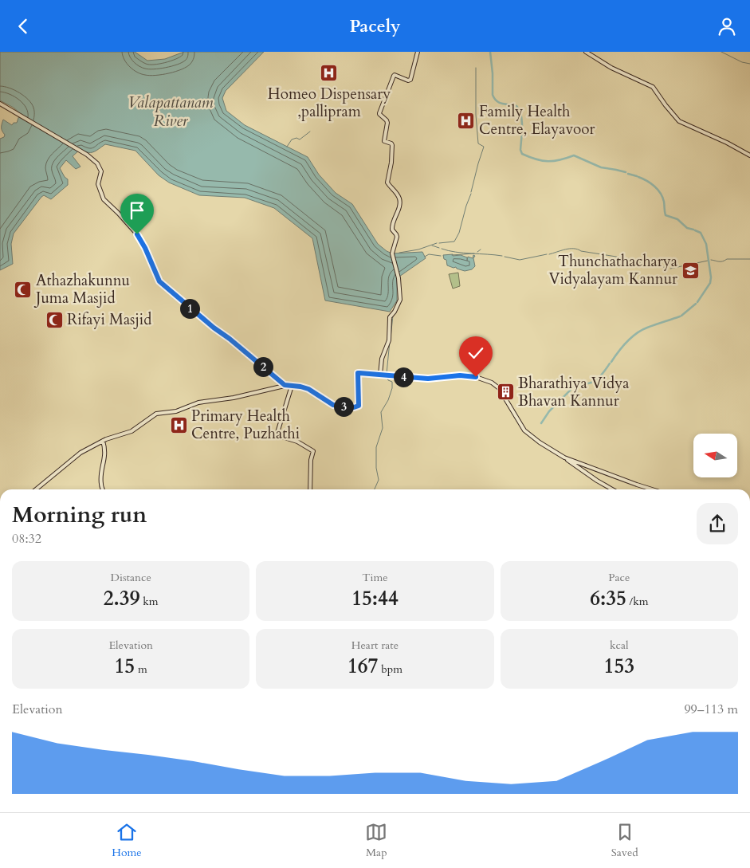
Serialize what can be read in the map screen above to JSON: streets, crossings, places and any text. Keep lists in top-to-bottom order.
{
  "water": ["Valapattanam River"],
  "places": {
    "hospital": ["Homeo Dispensary ,pallipram", "Family Health Centre, Elayavoor", "Primary Health Centre, Puzhathi"],
    "school or university": ["Thunchathacharya Vidyalayam Kannur"],
    "mosque": ["Athazhakunnu Juma Masjid", "Rifayi Masjid"],
    "building": ["Bharathiya Vidya Bhavan Kannur"]
  },
  "north": "left",
  "page": {
    "header": "Pacely",
    "pins": [
      "1",
      "2",
      "4",
      "3"
    ],
    "heading": ["Morning run", "08:32"],
    "stats": [
      ["Distance", "2.39 km"],
      ["Time", "15:44"],
      ["Pace", "6:35 /km"],
      ["Elevation", "15 m"],
      ["Heart rate", "167 bpm"],
      ["kcal", "153"]
    ],
    "chart": ["Elevation", "99–113 m"],
    "tabs": ["Home", "Map", "Saved"]
  }
}
